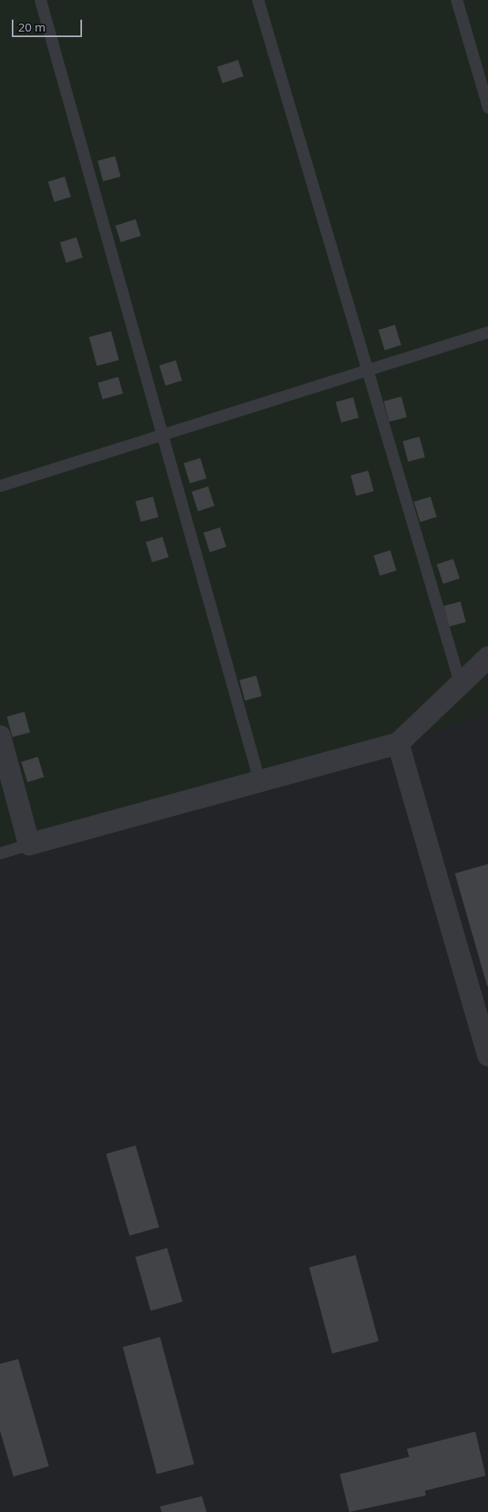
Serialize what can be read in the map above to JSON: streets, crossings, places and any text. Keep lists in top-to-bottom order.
{
  "scale_bar": "20 m"
}
